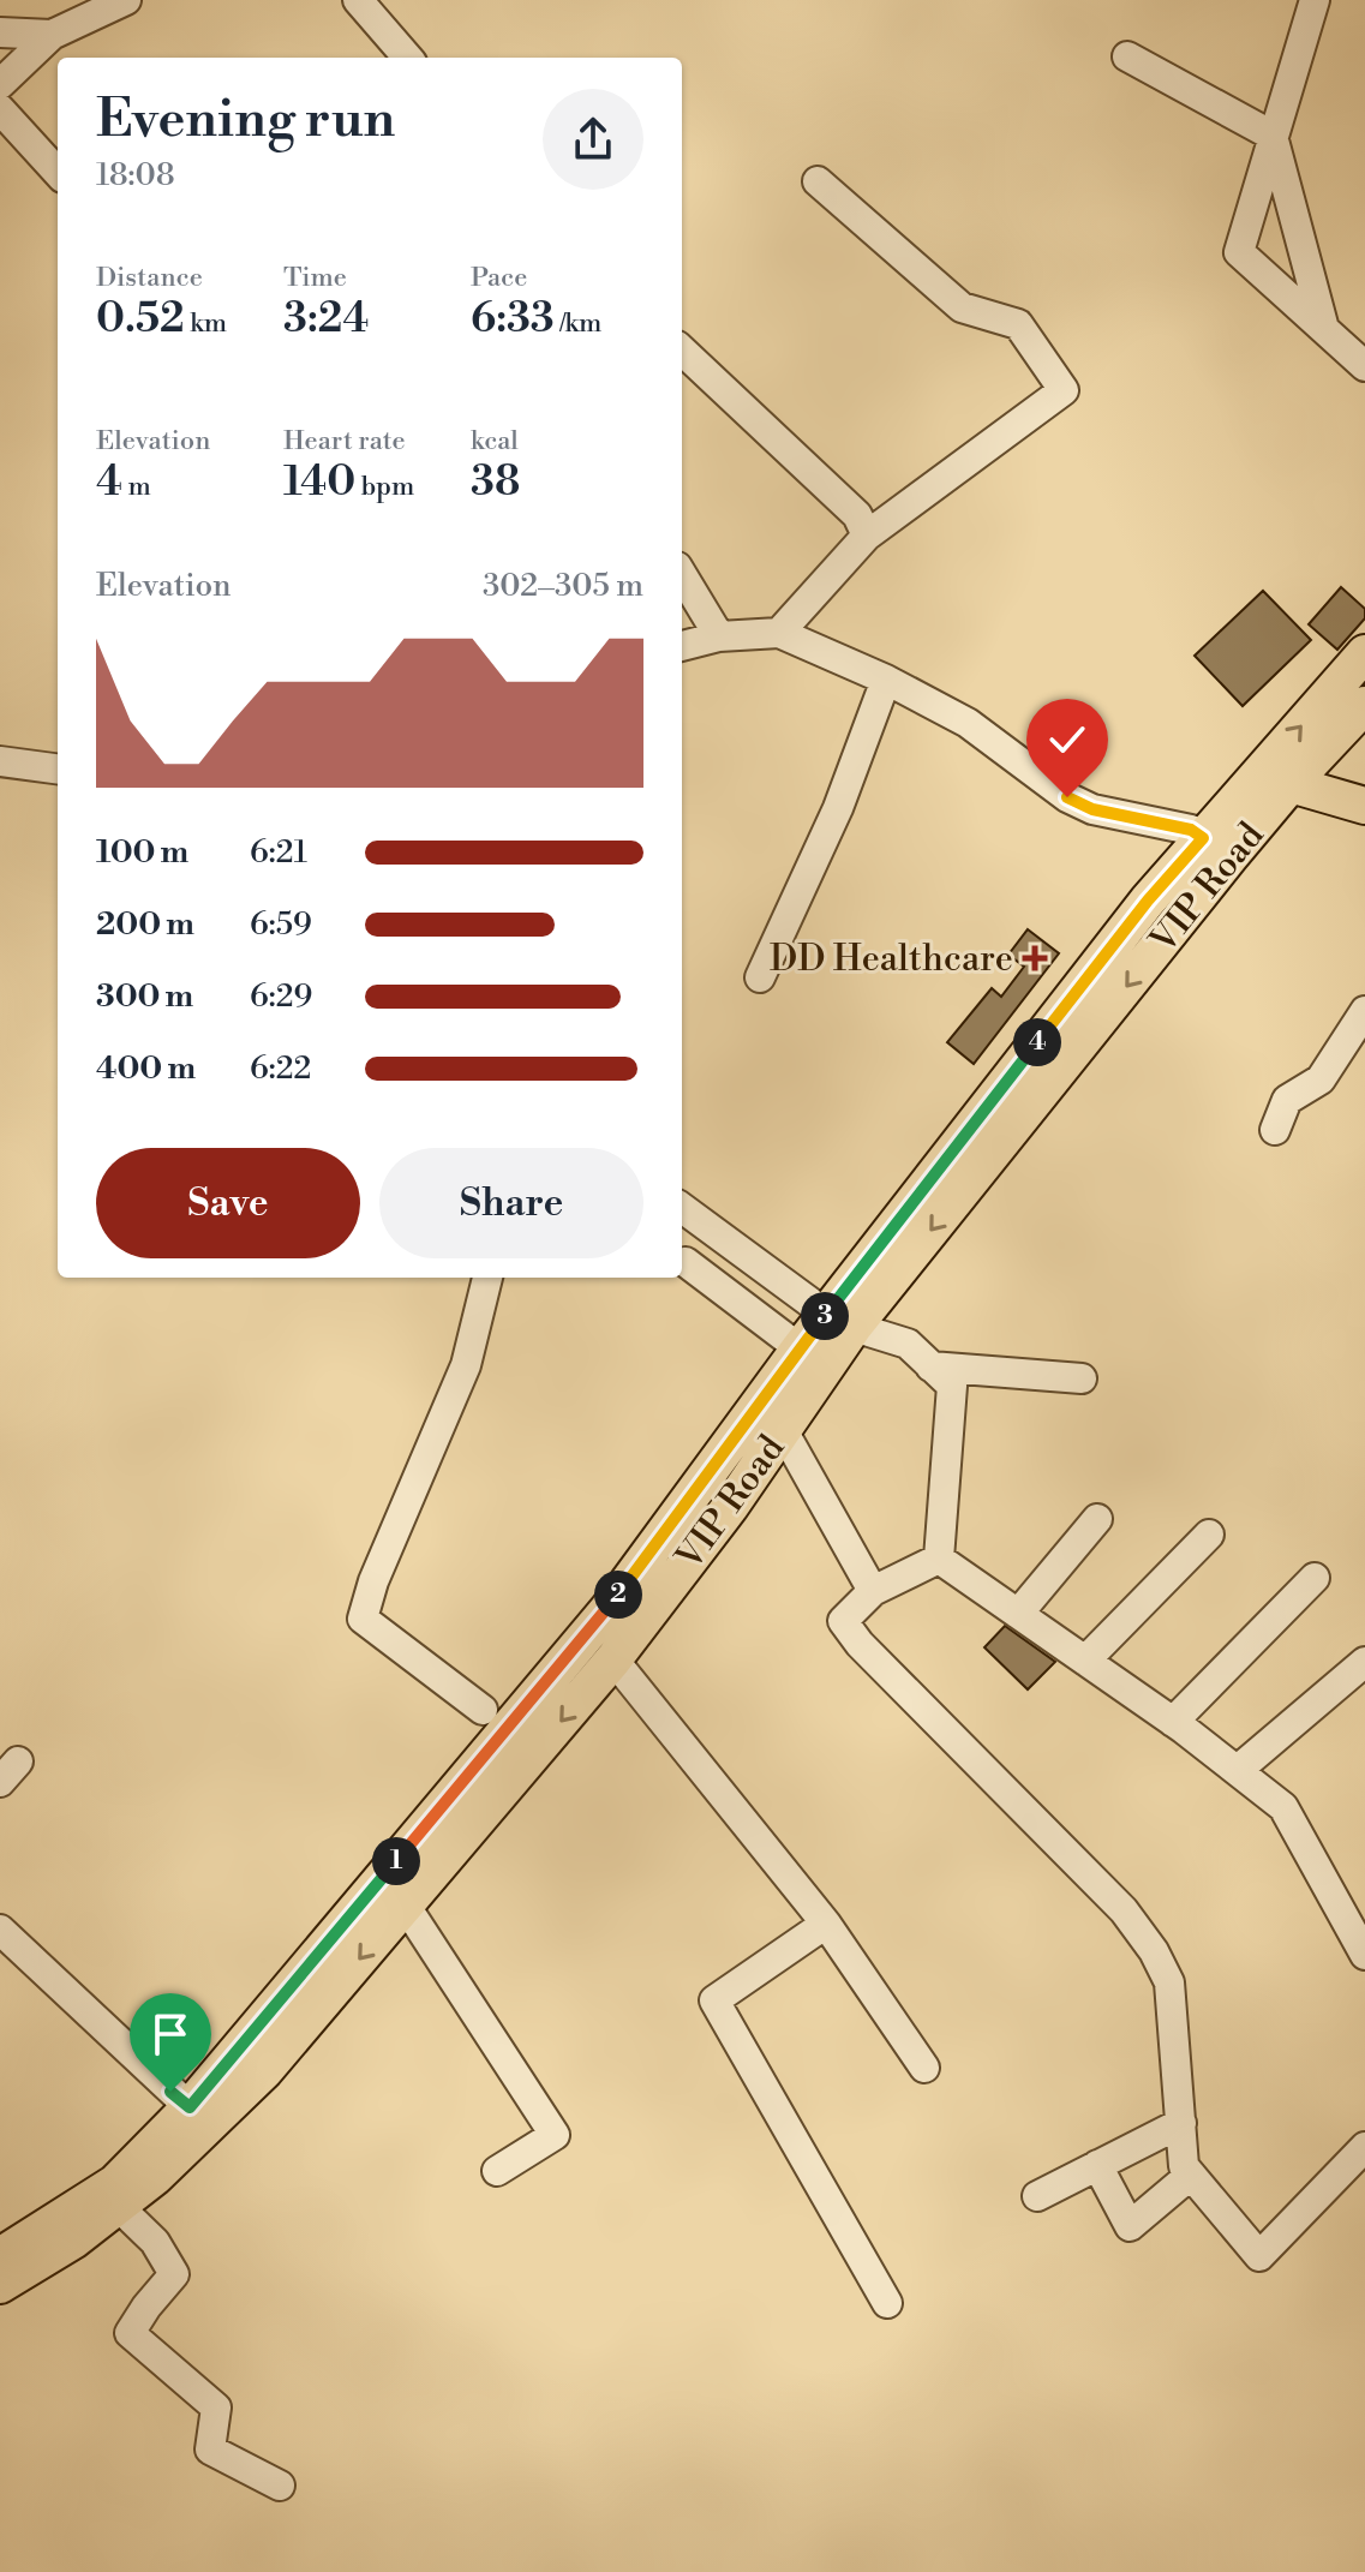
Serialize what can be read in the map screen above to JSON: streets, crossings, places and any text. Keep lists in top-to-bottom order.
{
  "streets": {
    "main road": ["VIP Road"]
  },
  "places": {
    "health": ["DD Healthcare"]
  },
  "page": {
    "heading": ["Evening run", "18:08"],
    "stats": [
      ["Distance", "0.52 km"],
      ["Time", "3:24"],
      ["Pace", "6:33 /km"],
      ["Elevation", "4 m"],
      ["Heart rate", "140 bpm"],
      ["kcal", "38"]
    ],
    "chart": ["Elevation", "302–305 m"],
    "list": [
      {
        "name": "100 m",
        "note": "6:21"
      },
      {
        "name": "200 m",
        "note": "6:59"
      },
      {
        "name": "300 m",
        "note": "6:29"
      },
      {
        "name": "400 m",
        "note": "6:22"
      }
    ],
    "pins": [
      "4",
      "3",
      "2",
      "1"
    ],
    "buttons": ["Save", "Share"]
  }
}
